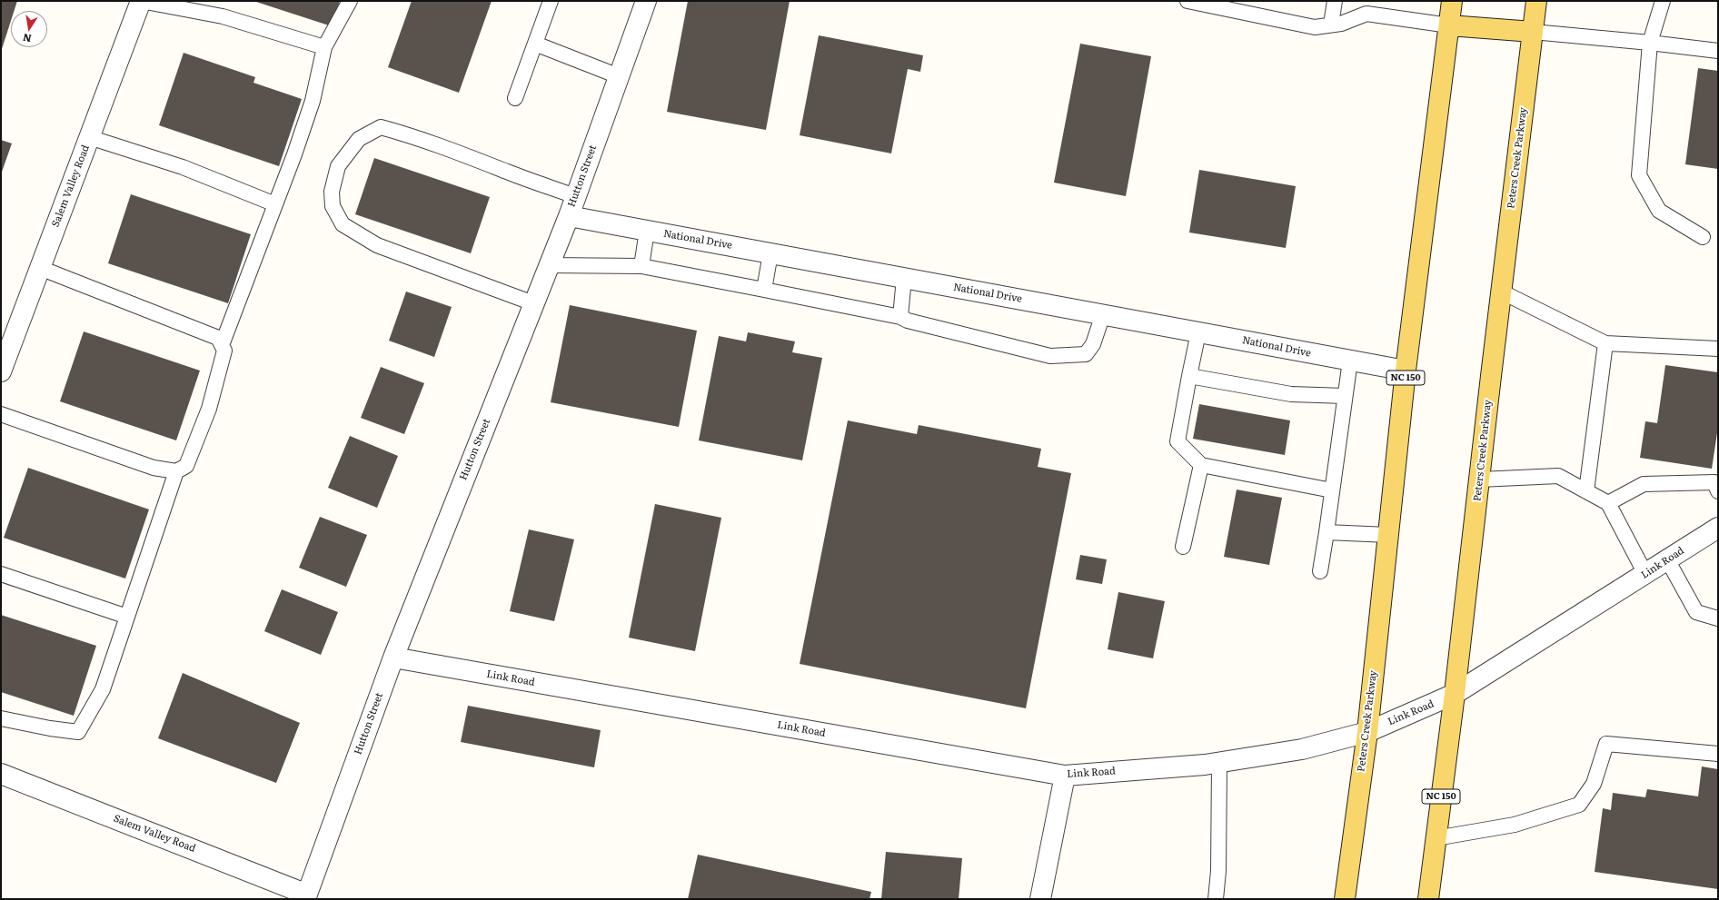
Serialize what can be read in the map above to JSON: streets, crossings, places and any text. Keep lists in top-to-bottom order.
{
  "streets": {
    "main road": ["Peters Creek Parkway", "NC 150"],
    "street": [
      "Hutton Street",
      "Salem Valley Road",
      "National Drive",
      "Link Road"
    ]
  },
  "crossings": [
    ["Peters Creek Parkway", "National Drive"],
    ["Peters Creek Parkway", "Link Road"],
    ["Hutton Street", "Salem Valley Road"],
    ["Hutton Street", "National Drive"],
    ["Hutton Street", "Link Road"]
  ],
  "north": "bottom"
}
